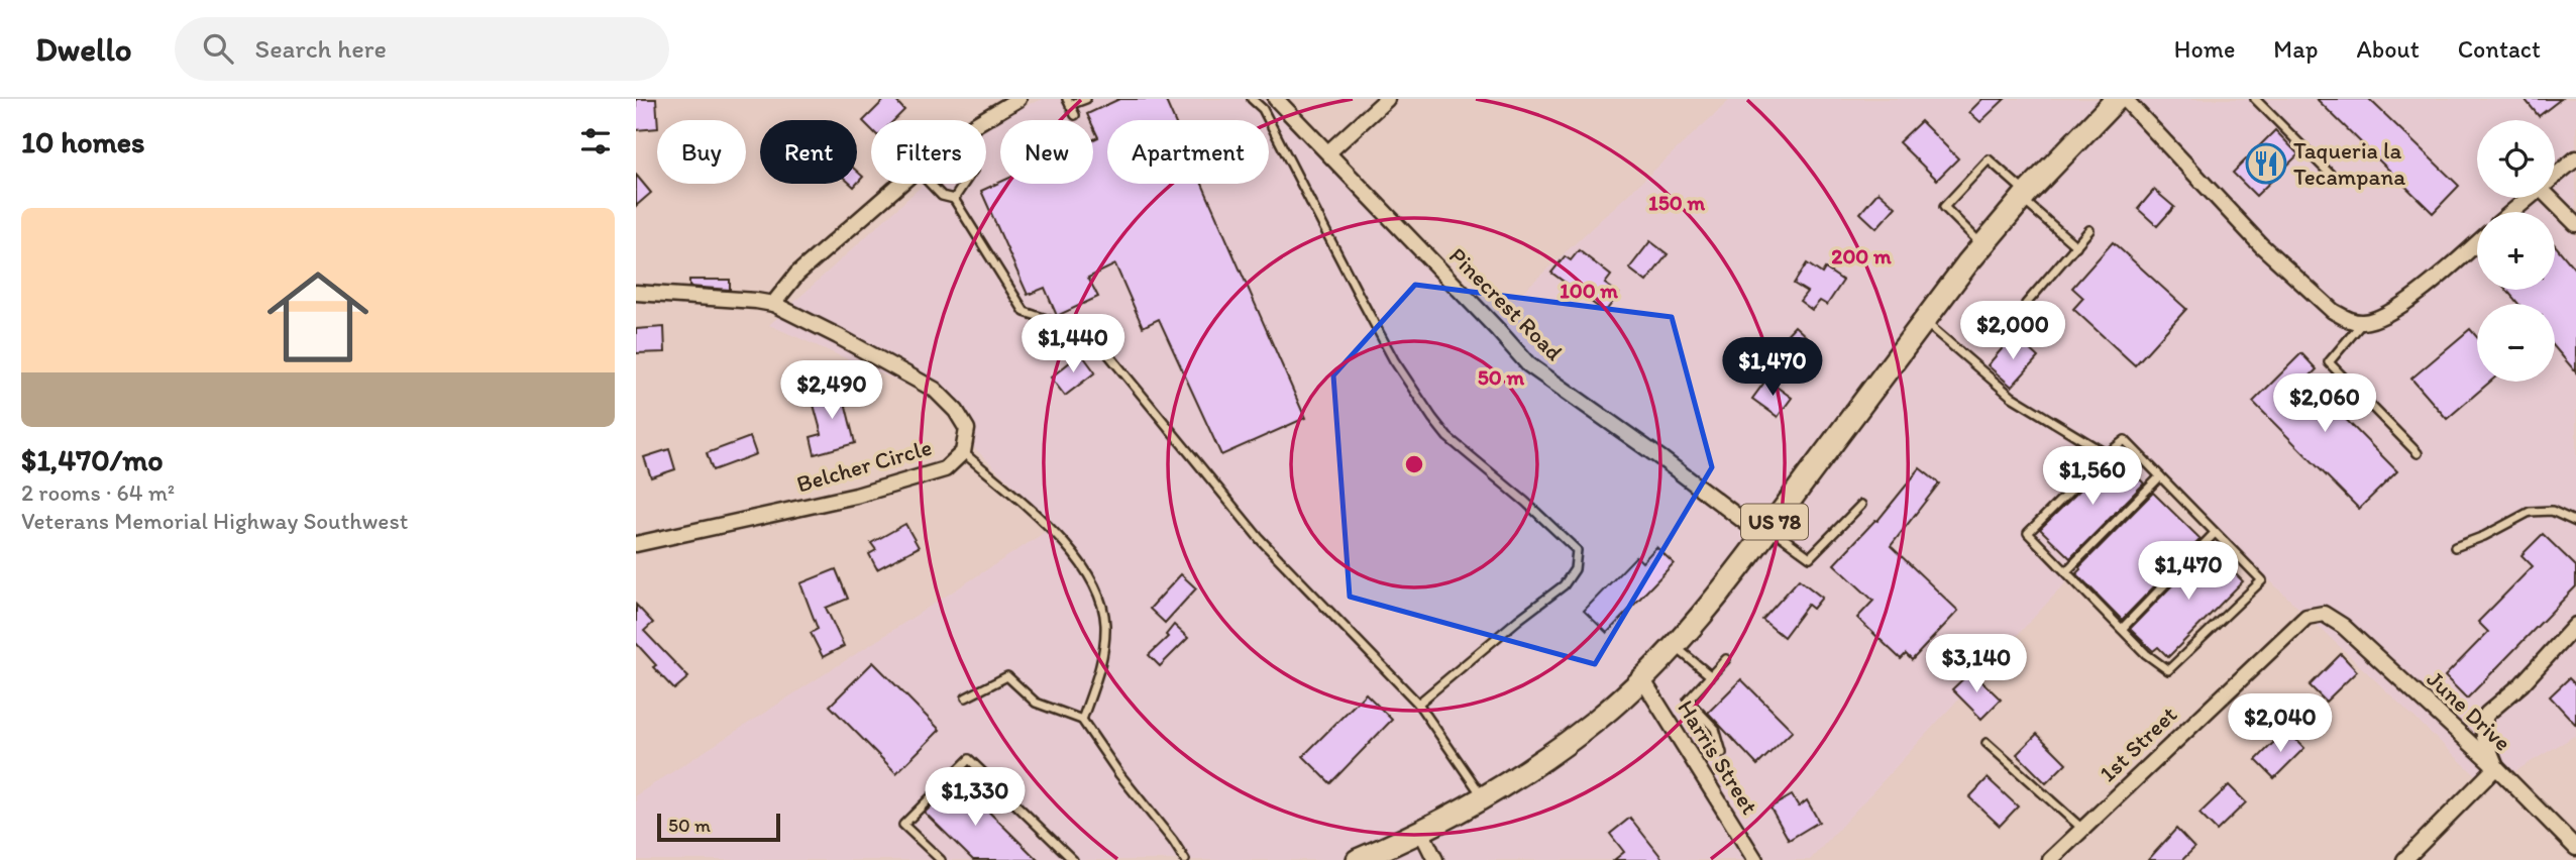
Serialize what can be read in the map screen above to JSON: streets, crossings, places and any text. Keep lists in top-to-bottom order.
{
  "streets": {
    "main road": ["US 78"],
    "street": [
      "Pinecrest Road",
      "Belcher Circle",
      "June Drive",
      "1st Street",
      "Harris Street"
    ]
  },
  "crossings": [
    ["Pinecrest Road", "US 78"],
    ["US 78", "Harris Street"],
    ["June Drive", "1st Street"]
  ],
  "places": {
    "restaurant": ["Taqueria la Tecampana"]
  },
  "scale_bar": "50 m",
  "page": {
    "header": "Dwello",
    "search": "Search here",
    "nav": [
      "Home",
      "Map",
      "About",
      "Contact"
    ],
    "heading": "10 homes",
    "map_buttons": ["+", "−"],
    "chip": [
      "Buy",
      "Rent",
      "Filters",
      "New",
      "Apartment"
    ],
    "list": [
      {
        "name": "$1,470/mo",
        "note": "2 rooms · 64 m² · Veterans Memorial Highway Southwest"
      }
    ],
    "price": [
      "$2,000",
      "$1,440",
      "$1,470",
      "$2,490",
      "$2,060",
      "$1,560",
      "$1,470",
      "$3,140",
      "$2,040",
      "$1,330"
    ],
    "scale": "50 m"
  },
  "rings": [
    "150 m",
    "200 m",
    "100 m",
    "50 m"
  ]
}
